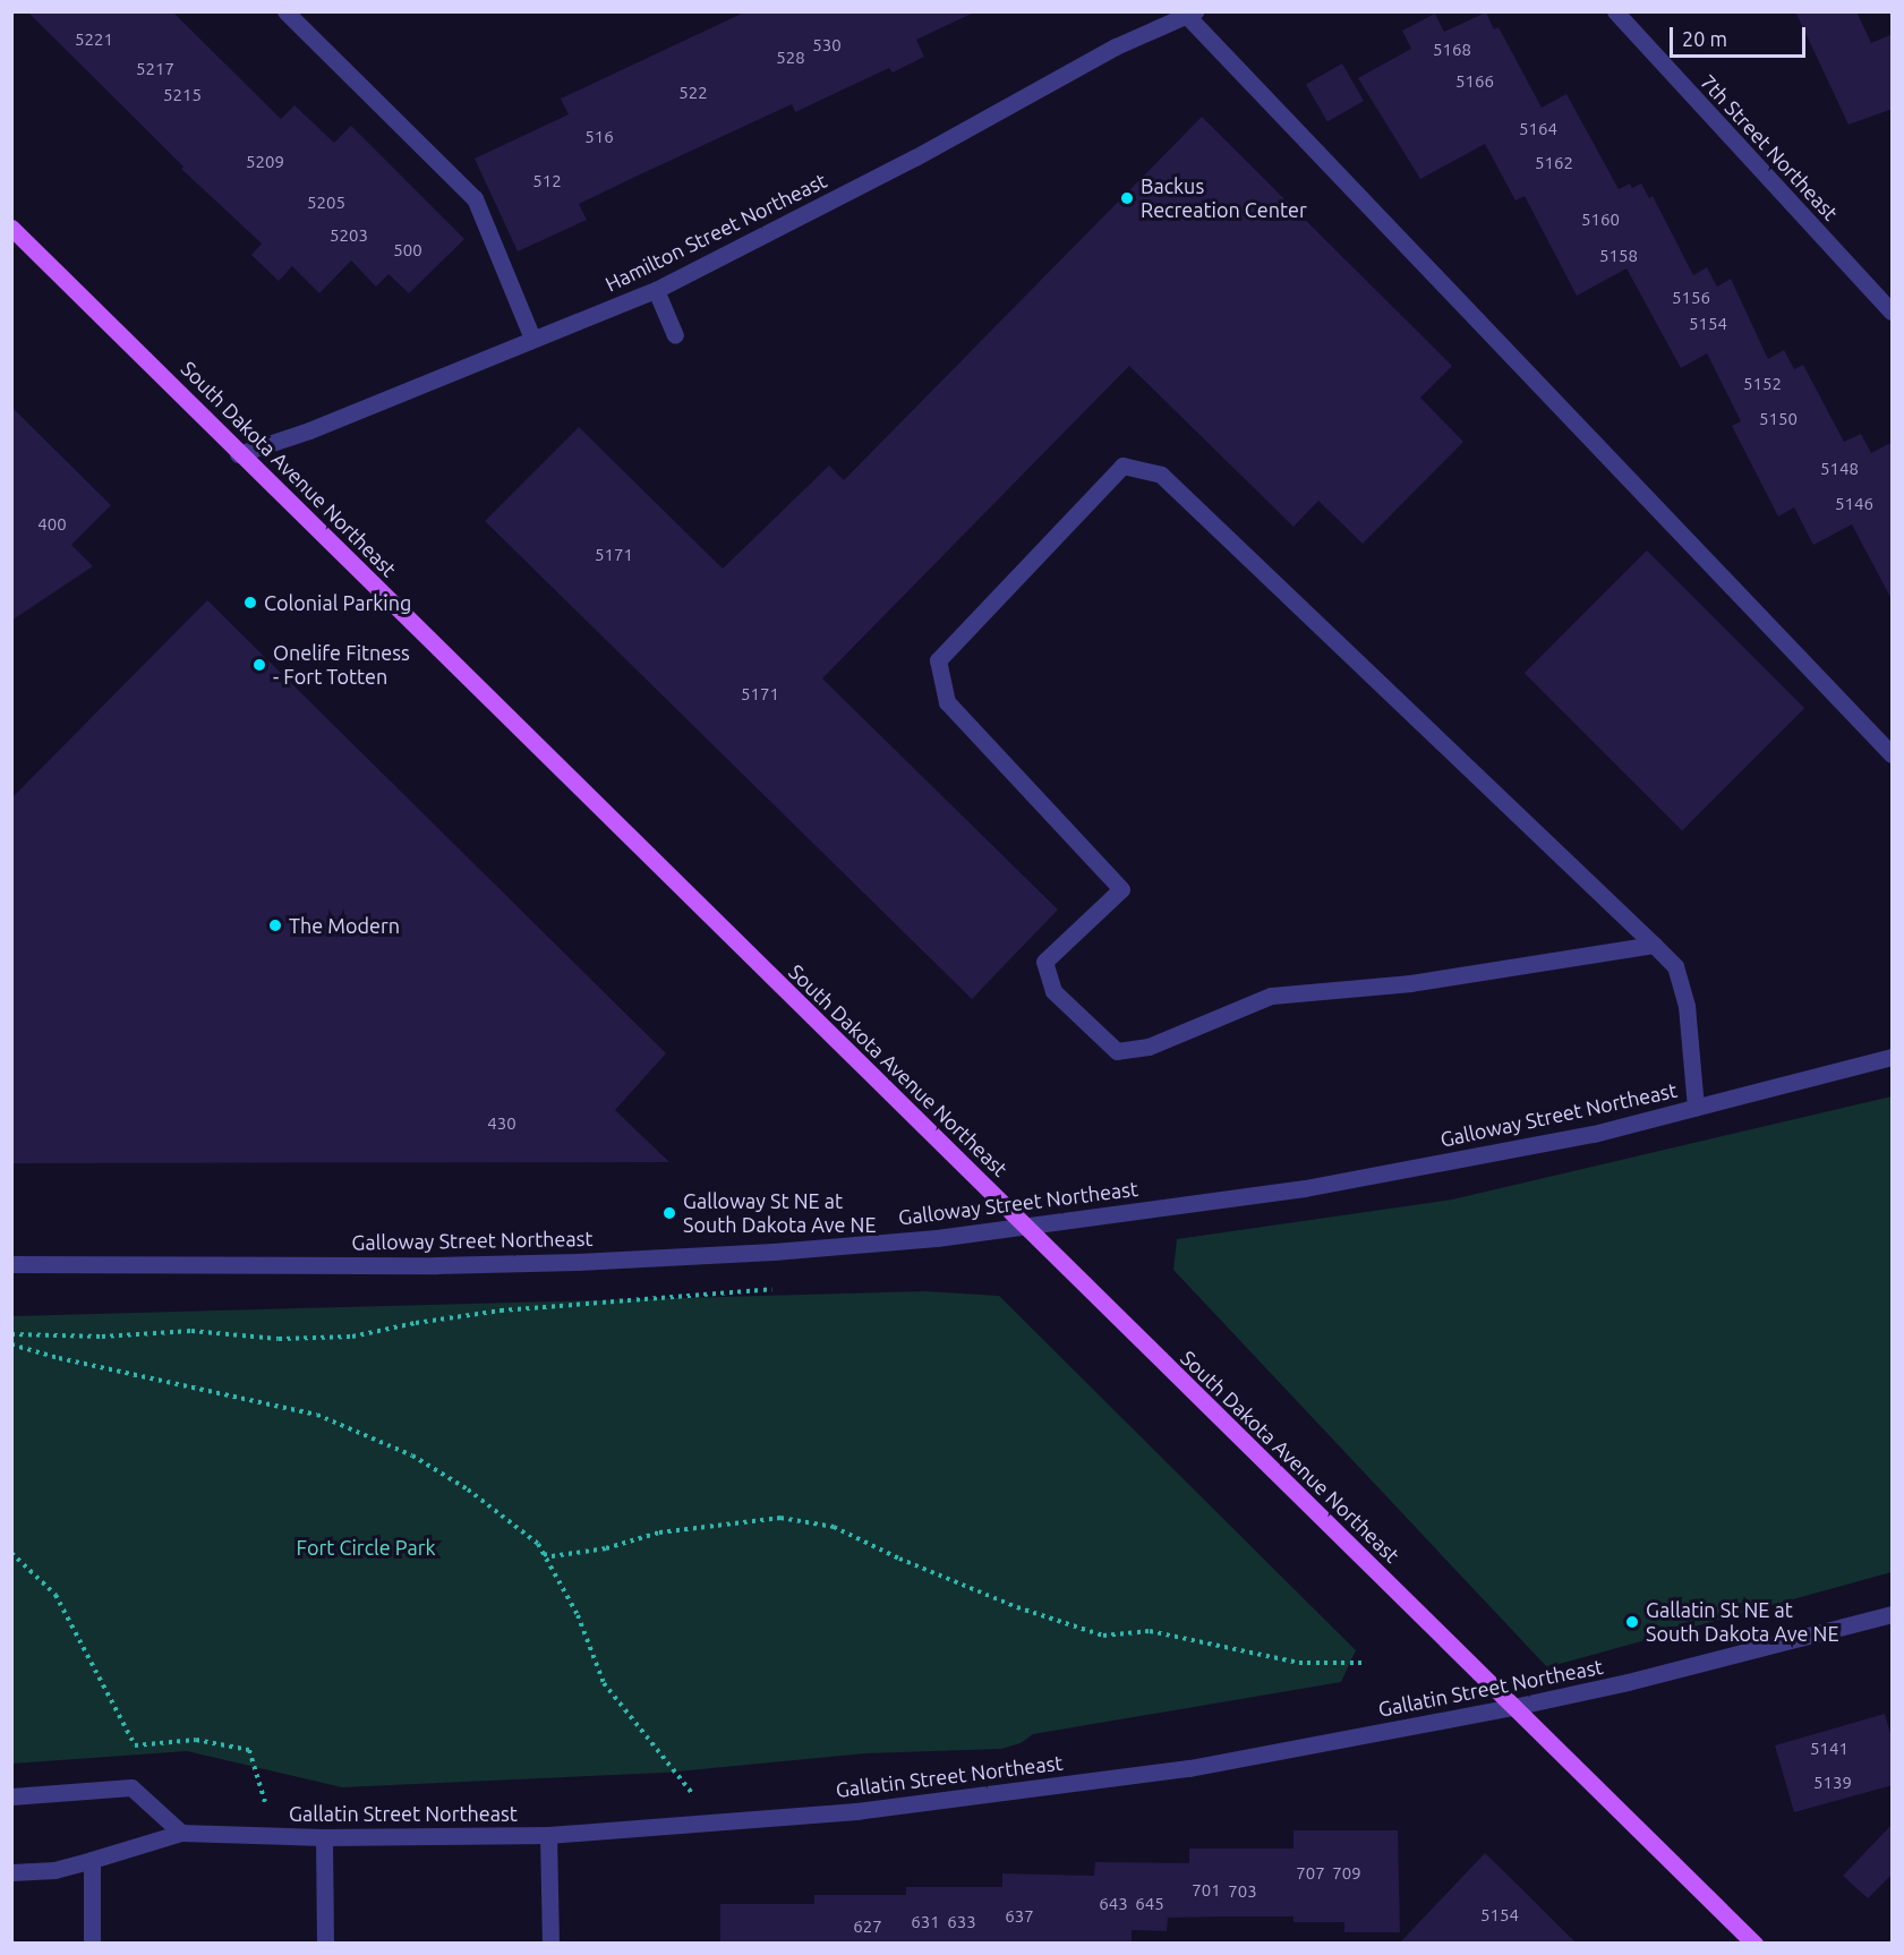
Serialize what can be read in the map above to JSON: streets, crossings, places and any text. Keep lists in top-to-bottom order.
{
  "streets": {
    "main road": ["South Dakota Avenue Northeast"],
    "street": [
      "7th Street Northeast",
      "Hamilton Street Northeast",
      "Galloway Street Northeast",
      "Gallatin Street Northeast"
    ]
  },
  "crossings": [
    ["Hamilton Street Northeast", "South Dakota Avenue Northeast"],
    ["South Dakota Avenue Northeast", "Galloway Street Northeast"],
    ["South Dakota Avenue Northeast", "Gallatin Street Northeast"]
  ],
  "parks": ["Fort Circle Park"],
  "places": [
    "Backus Recreation Center",
    "Colonial Parking",
    "Onelife Fitness - Fort Totten",
    "The Modern",
    "Galloway St NE at South Dakota Ave NE",
    "Gallatin St NE at South Dakota Ave NE"
  ],
  "house_numbers": [
    "5221",
    "530",
    "5168",
    "528",
    "5217",
    "5166",
    "522",
    "5215",
    "5164",
    "516",
    "5209",
    "5162",
    "512",
    "5205",
    "5160",
    "5203",
    "500",
    "5158",
    "5156",
    "5154",
    "5152",
    "5150",
    "5148",
    "5146",
    "400",
    "5171",
    "5171",
    "430",
    "5141",
    "5139",
    "707",
    "709",
    "701",
    "703",
    "643",
    "645",
    "5154",
    "637",
    "631",
    "633",
    "627"
  ],
  "scale_bar": "20 m"
}
